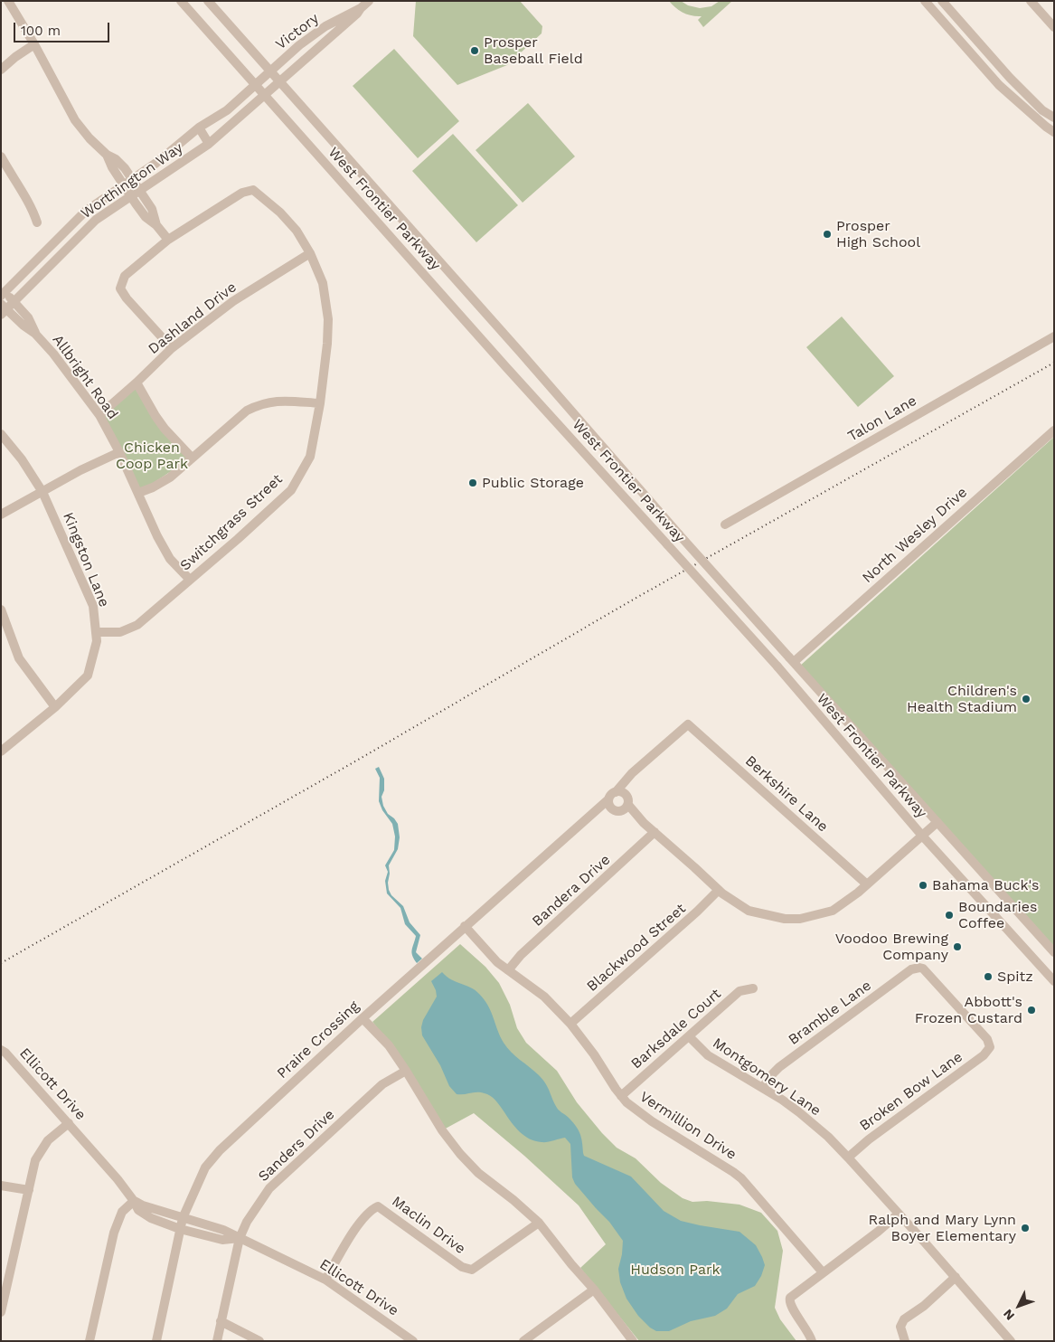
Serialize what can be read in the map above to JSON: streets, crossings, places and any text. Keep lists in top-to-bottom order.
{
  "streets": {
    "street": [
      "Victory",
      "Worthington Way",
      "West Frontier Parkway",
      "Dashland Drive",
      "Allbright Road",
      "Talon Lane",
      "Switchgrass Street",
      "North Wesley Drive",
      "Kingston Lane",
      "Berkshire Lane",
      "Bandera Drive",
      "Blackwood Street",
      "Bramble Lane",
      "Barksdale Court",
      "Praire Crossing",
      "Montgomery Lane",
      "Ellicott Drive",
      "Broken Bow Lane",
      "Vermillion Drive",
      "Sanders Drive",
      "Maclin Drive"
    ]
  },
  "crossings": [
    ["Victory", "Worthington Way"],
    ["Victory", "West Frontier Parkway"],
    ["Worthington Way", "West Frontier Parkway"],
    ["Worthington Way", "Allbright Road"],
    ["West Frontier Parkway", "North Wesley Drive"],
    ["Dashland Drive", "Allbright Road"],
    ["Dashland Drive", "Switchgrass Street"],
    ["Allbright Road", "Switchgrass Street"],
    ["Switchgrass Street", "Kingston Lane"],
    ["Bandera Drive", "Vermillion Drive"],
    ["Blackwood Street", "Vermillion Drive"],
    ["Bramble Lane", "Montgomery Lane"],
    ["Bramble Lane", "Broken Bow Lane"],
    ["Barksdale Court", "Montgomery Lane"],
    ["Barksdale Court", "Vermillion Drive"],
    ["Praire Crossing", "Ellicott Drive"],
    ["Praire Crossing", "Vermillion Drive"],
    ["Montgomery Lane", "Broken Bow Lane"],
    ["Ellicott Drive", "Sanders Drive"],
    ["Ellicott Drive", "Maclin Drive"]
  ],
  "parks": ["Chicken Coop Park", "Hudson Park"],
  "places": [
    "Prosper Baseball Field",
    "Prosper High School",
    "Public Storage",
    "Children's Health Stadium",
    "Bahama Buck's",
    "Boundaries Coffee",
    "Voodoo Brewing Company",
    "Spitz",
    "Abbott's Frozen Custard",
    "Ralph and Mary Lynn Boyer Elementary"
  ],
  "scale_bar": "100 m",
  "north": "bottom left"
}
